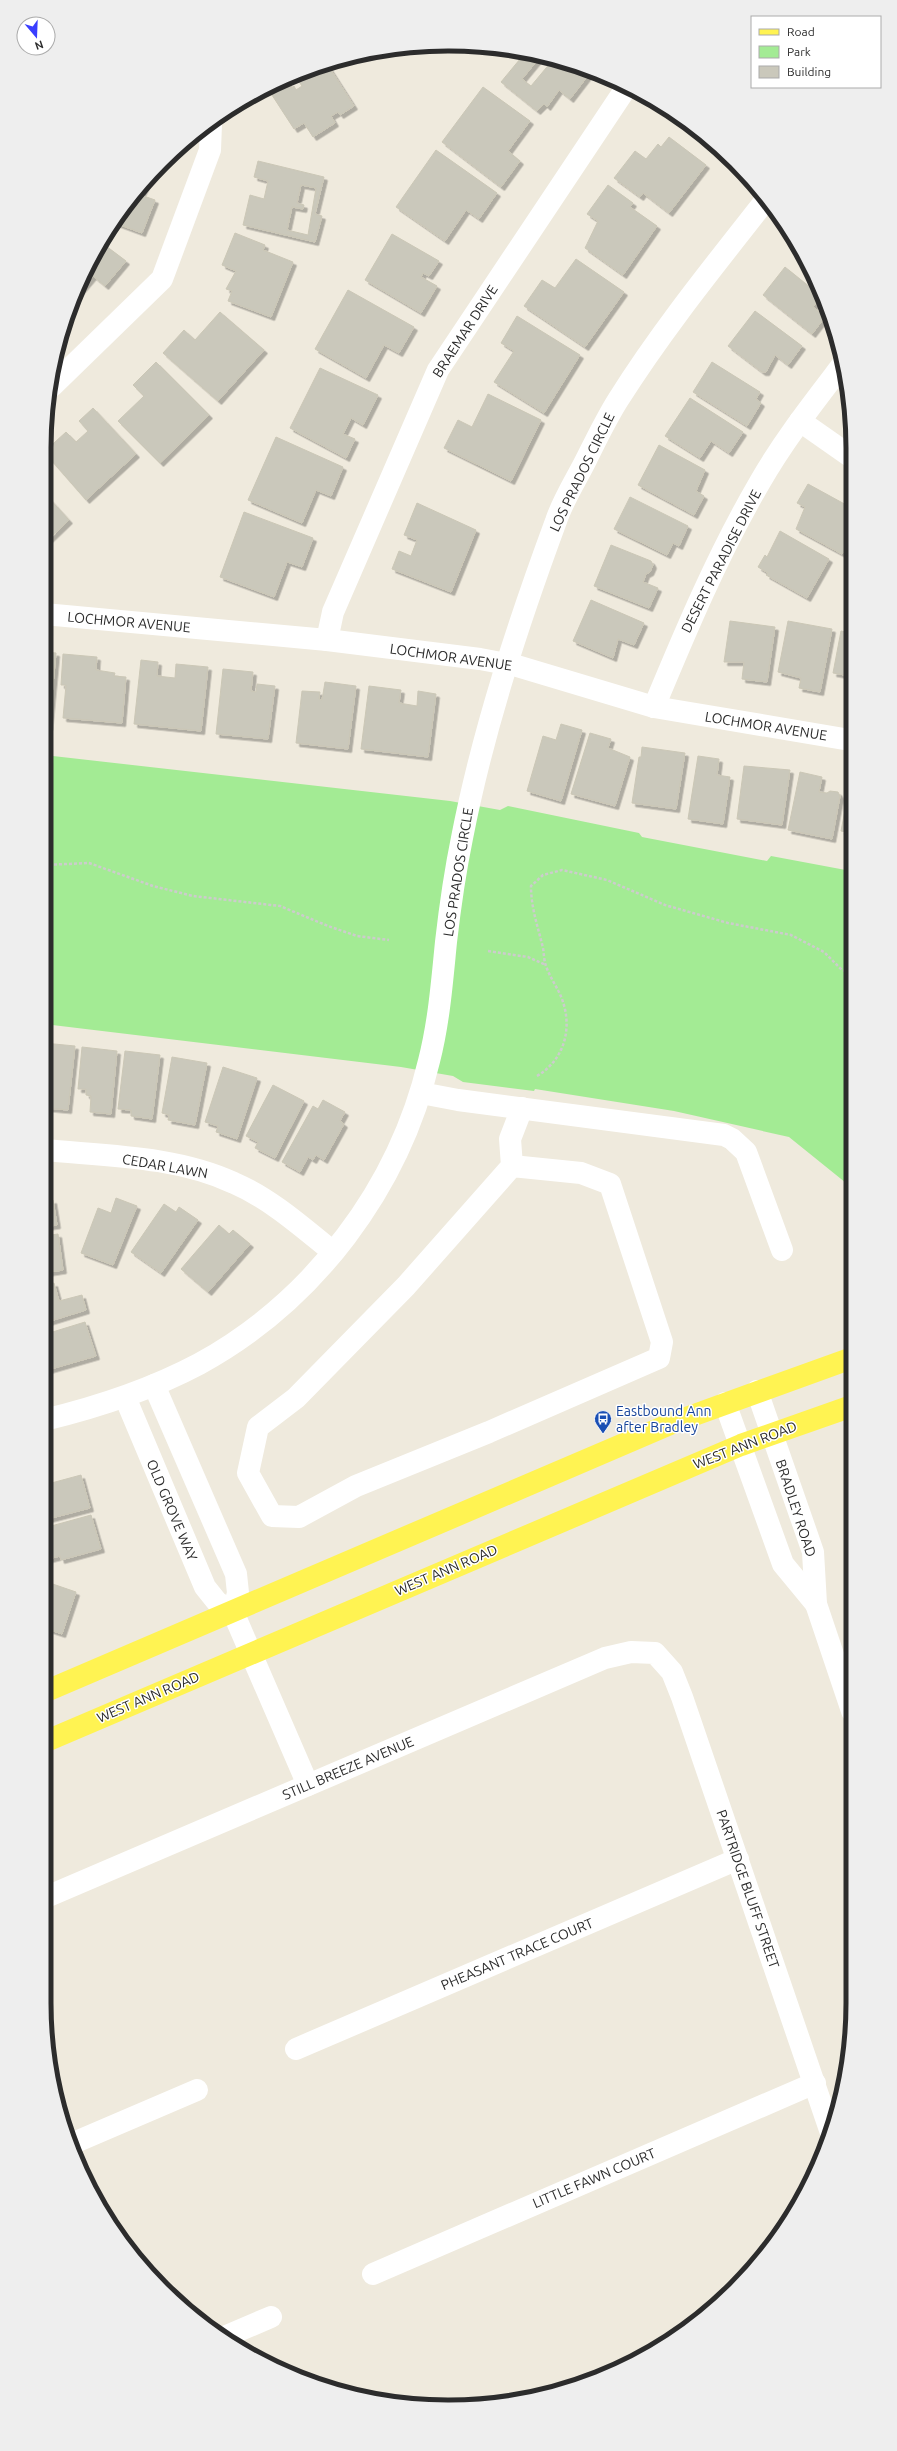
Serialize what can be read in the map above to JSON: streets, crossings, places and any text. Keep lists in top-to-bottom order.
{
  "streets": {
    "main road": ["WEST ANN ROAD"],
    "street": [
      "BRAEMAR DRIVE",
      "LOS PRADOS CIRCLE",
      "DESERT PARADISE DRIVE",
      "LOCHMOR AVENUE",
      "CEDAR LAWN",
      "BRADLEY ROAD",
      "OLD GROVE WAY",
      "STILL BREEZE AVENUE",
      "PARTRIDGE BLUFF STREET",
      "PHEASANT TRACE COURT",
      "LITTLE FAWN COURT"
    ]
  },
  "crossings": [
    ["BRAEMAR DRIVE", "LOCHMOR AVENUE"],
    ["LOS PRADOS CIRCLE", "LOCHMOR AVENUE"],
    ["LOS PRADOS CIRCLE", "CEDAR LAWN"],
    ["LOS PRADOS CIRCLE", "OLD GROVE WAY"],
    ["DESERT PARADISE DRIVE", "LOCHMOR AVENUE"],
    ["WEST ANN ROAD", "BRADLEY ROAD"],
    ["STILL BREEZE AVENUE", "PARTRIDGE BLUFF STREET"],
    ["PARTRIDGE BLUFF STREET", "PHEASANT TRACE COURT"],
    ["PARTRIDGE BLUFF STREET", "LITTLE FAWN COURT"]
  ],
  "places": {
    "bus stop": ["Eastbound Ann after Bradley"]
  },
  "legend": ["Road", "Park", "Building"],
  "north": "bottom"
}
